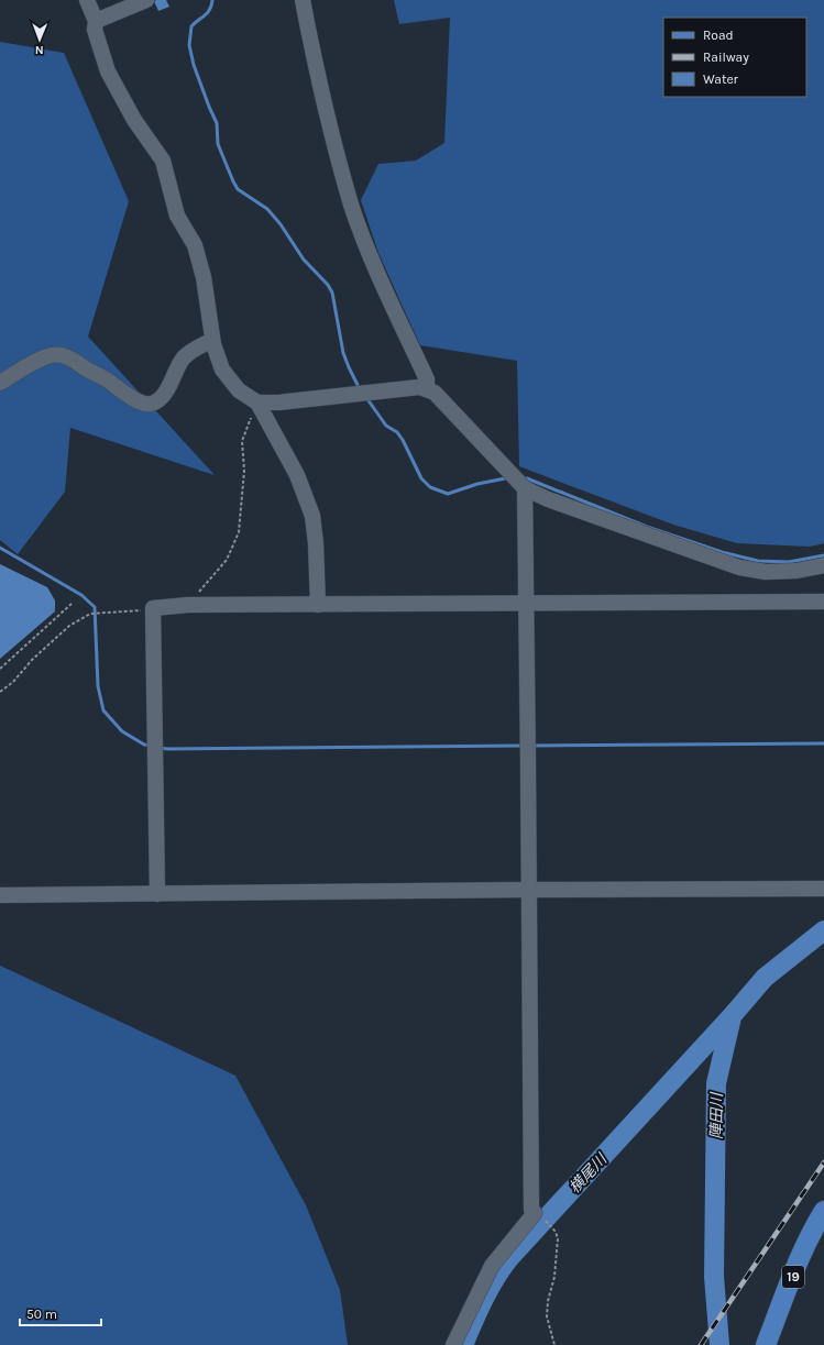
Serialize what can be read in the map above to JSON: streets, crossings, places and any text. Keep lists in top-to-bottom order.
{
  "streets": {
    "main road": ["19"]
  },
  "water": ["陣田川", "横尾川"],
  "legend": ["Road", "Railway", "Water"],
  "scale_bar": "50 m",
  "north": "bottom"
}
